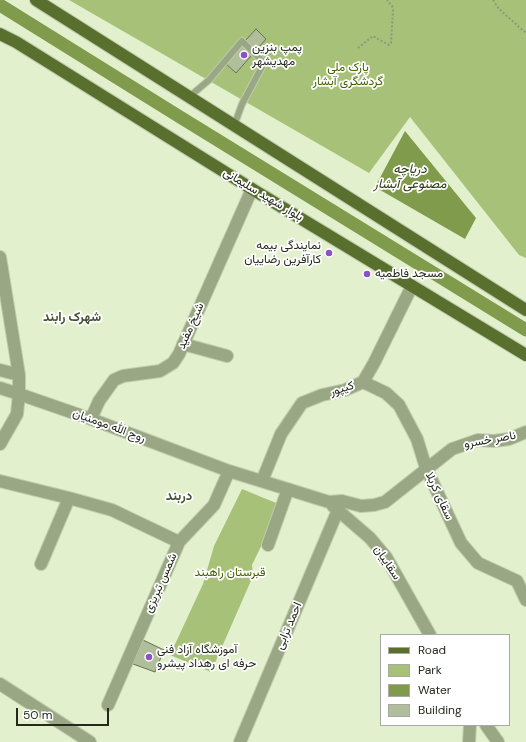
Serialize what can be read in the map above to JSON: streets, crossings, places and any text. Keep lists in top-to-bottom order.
{
  "streets": {
    "main road": ["بلوار شهید سلیمانی"],
    "street": [
      "شیخ مفید",
      "کیپور",
      "روح الله مومنیان",
      "ناصر خسرو",
      "سقای کربلا",
      "سقاییان",
      "شمس تبریزی",
      "احمد ترابی"
    ]
  },
  "crossings": [
    ["بلوار شهید سلیمانی", "شیخ مفید"],
    ["بلوار شهید سلیمانی", "کیپور"],
    ["شیخ مفید", "روح الله مومنیان"],
    ["کیپور", "روح الله مومنیان"],
    ["کیپور", "ناصر خسرو"],
    ["کیپور", "سقای کربلا"],
    ["کیپور", "سقاییان"],
    ["روح الله مومنیان", "ناصر خسرو"],
    ["روح الله مومنیان", "سقای کربلا"],
    ["روح الله مومنیان", "سقاییان"],
    ["روح الله مومنیان", "شمس تبریزی"],
    ["ناصر خسرو", "سقای کربلا"],
    ["ناصر خسرو", "سقاییان"],
    ["سقای کربلا", "سقاییان"],
    ["سقاییان", "احمد ترابی"]
  ],
  "districts": ["شهرک رابند", "دربند"],
  "water": ["دریاچه مصنوعی آبشار"],
  "parks": ["پارک ملی گردشگری آبشار", "قبرستان راهبند"],
  "places": [
    "پمپ بنزین مهدیشهر",
    "نمایندگی بیمه کارآفرین رضاییان",
    "مسجد فاطمیه",
    "آموزشگاه آزاد فنی حرفه ای رهداد پیشرو"
  ],
  "legend": [
    "Road",
    "Park",
    "Water",
    "Building"
  ],
  "scale_bar": "50 m"
}
